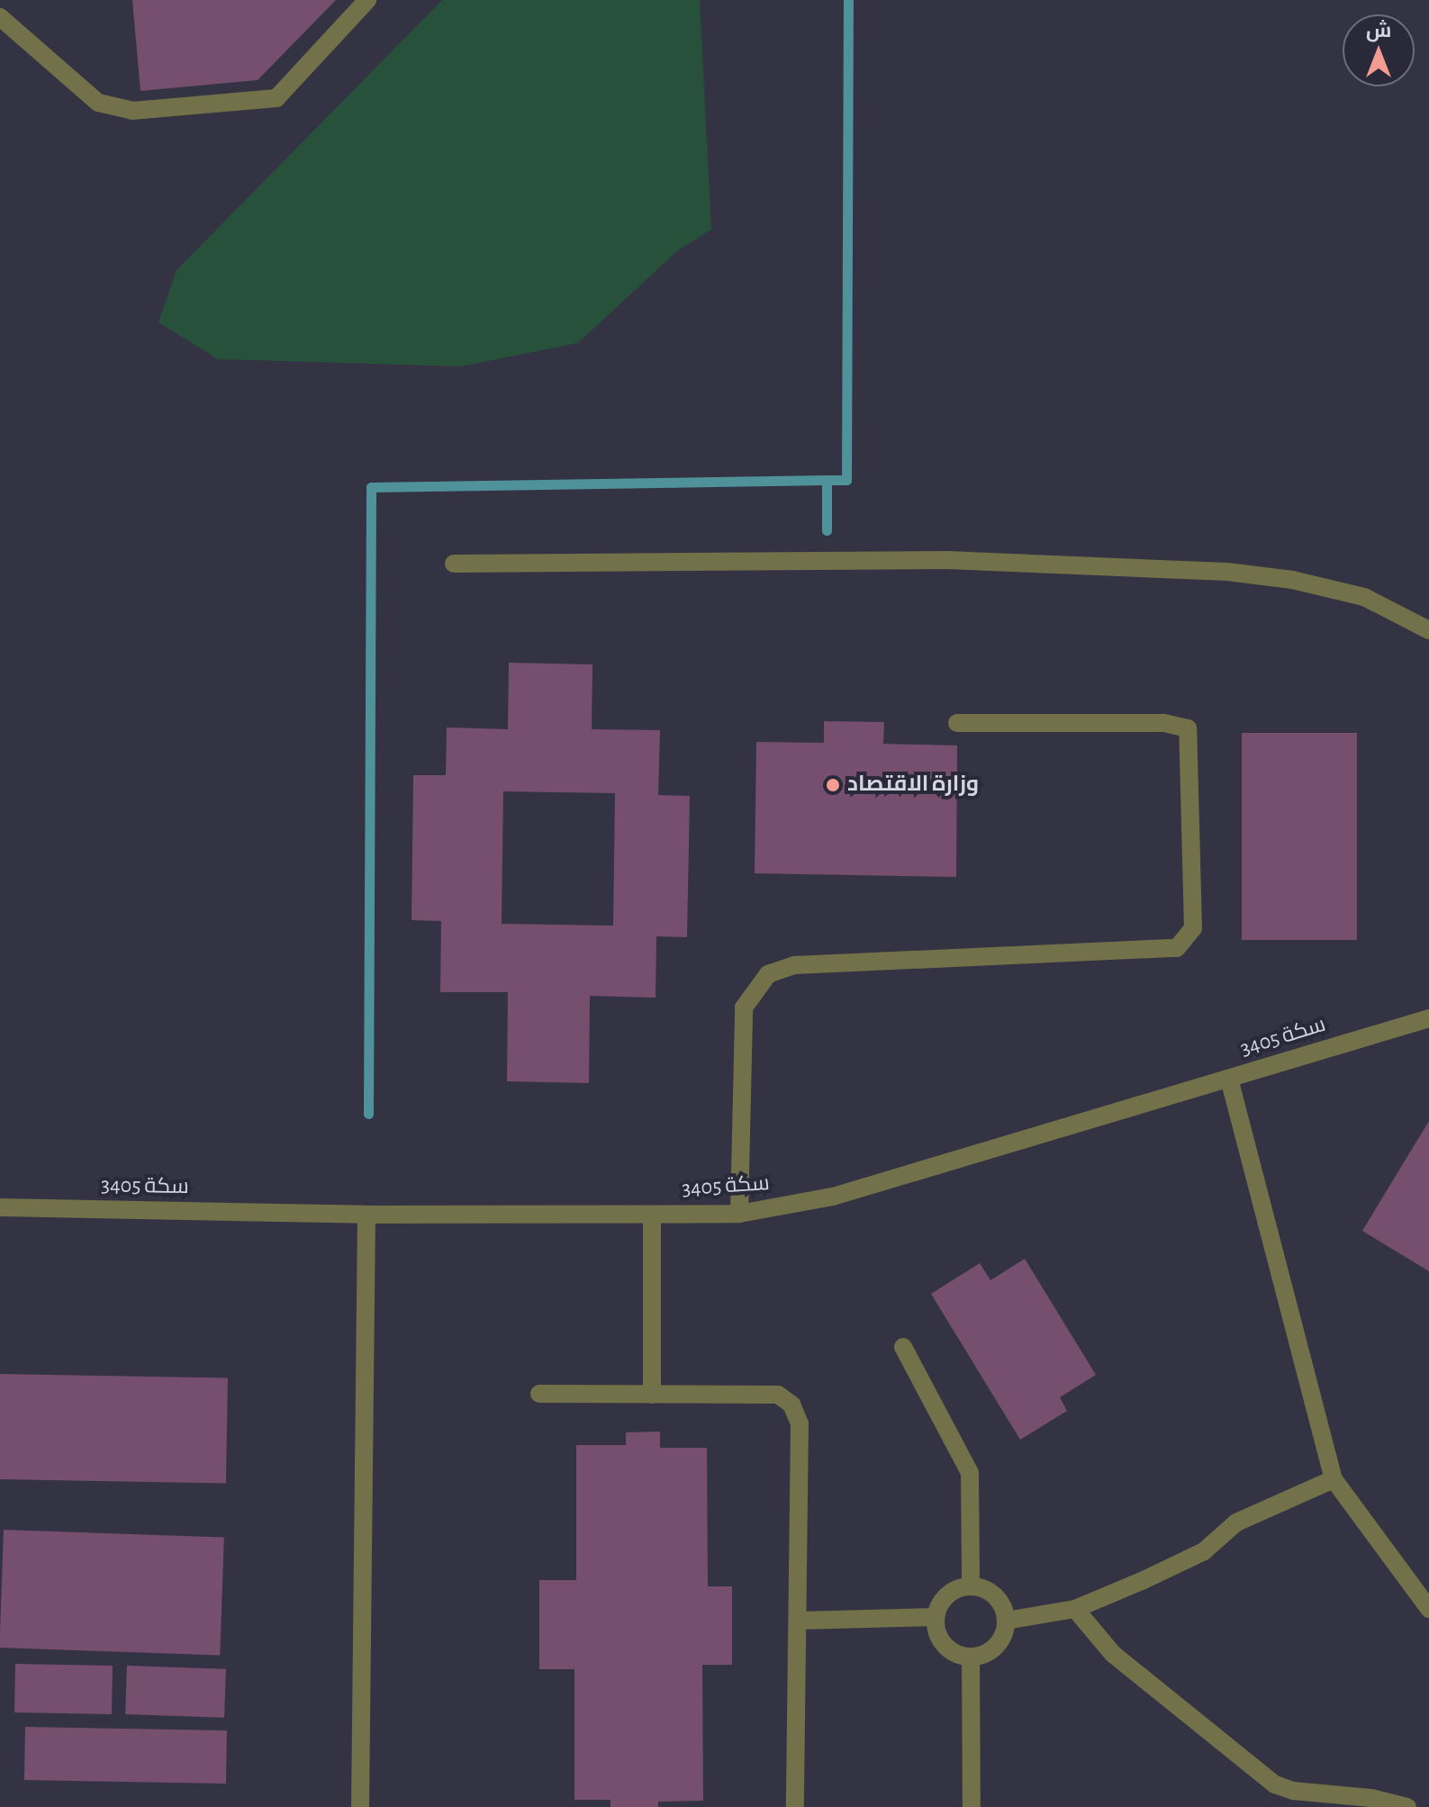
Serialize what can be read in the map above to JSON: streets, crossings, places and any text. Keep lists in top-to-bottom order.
{
  "streets": {
    "street": ["سكة 3405"]
  },
  "places": ["وزارة الاقتصاد"],
  "north": "top"
}
